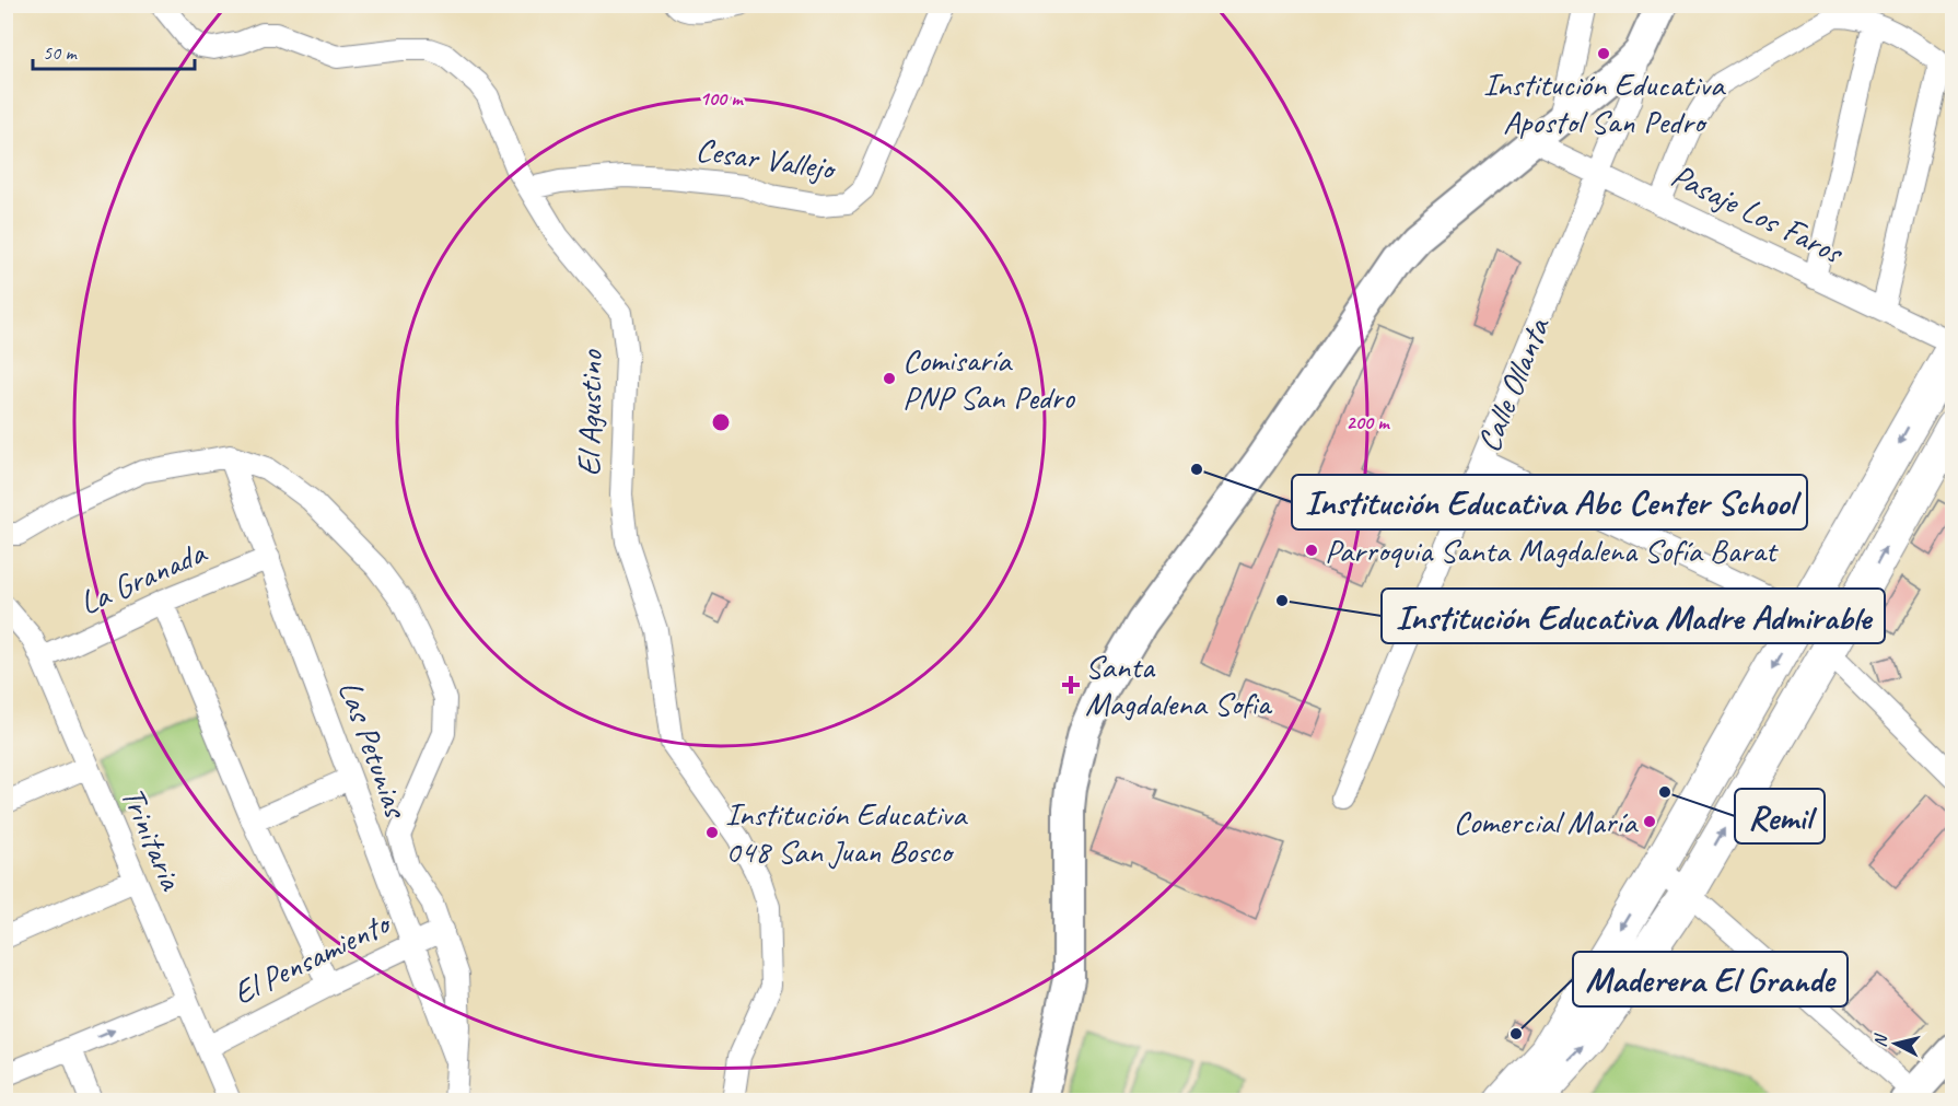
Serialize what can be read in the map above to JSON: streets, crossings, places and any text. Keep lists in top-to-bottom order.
{
  "streets": {
    "street": [
      "Cesar Vallejo",
      "Pasaje Los Faros",
      "Calle Ollanta",
      "El Agustino",
      "La Granada",
      "Las Petunias",
      "Trinitaria",
      "El Pensamiento"
    ]
  },
  "crossings": [
    ["Cesar Vallejo", "El Agustino"],
    ["Pasaje Los Faros", "Calle Ollanta"],
    ["La Granada", "Las Petunias"],
    ["La Granada", "Trinitaria"],
    ["Las Petunias", "El Pensamiento"],
    ["Trinitaria", "El Pensamiento"]
  ],
  "places": {
    "other": [
      "Institución Educativa Apostol San Pedro",
      "Comisaría PNP San Pedro",
      "Institución Educativa Abc Center School",
      "Parroquia Santa Magdalena Sofía Barat",
      "Institución Educativa Madre Admirable",
      "Remil",
      "Comercial María",
      "Institución Educativa 048 San Juan Bosco",
      "Maderera El Grande"
    ],
    "health": ["Santa Magdalena Sofia"]
  },
  "scale_bar": "50 m",
  "north": "left",
  "rings": ["100 m", "200 m"]
}
